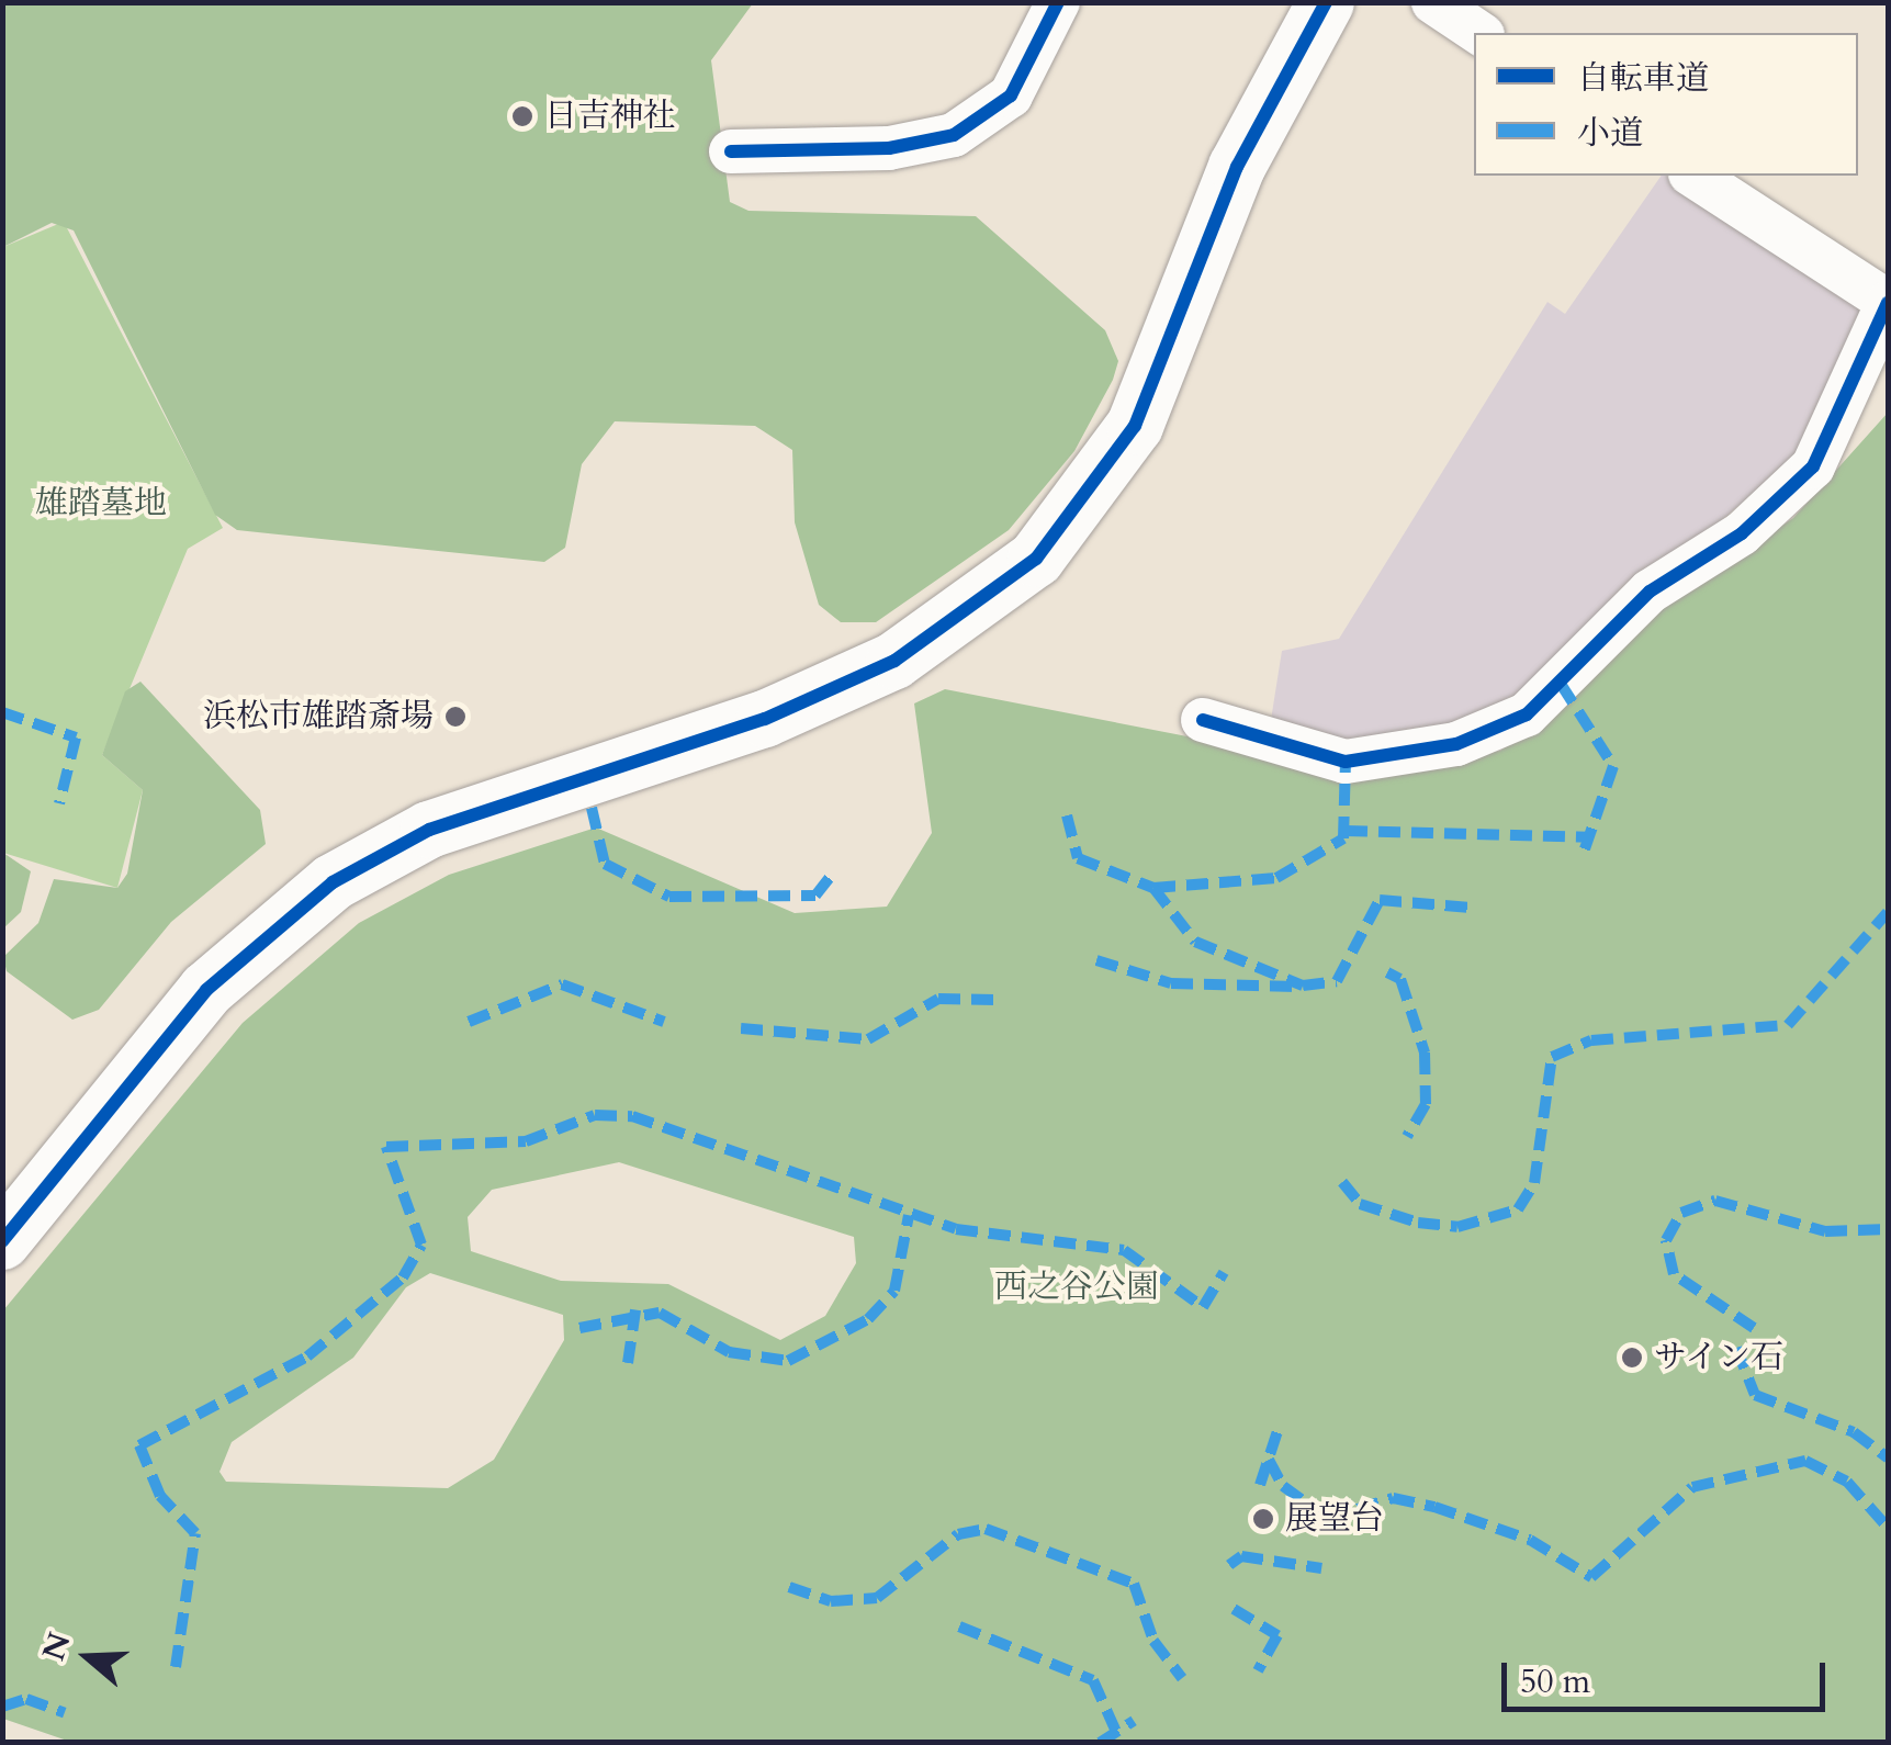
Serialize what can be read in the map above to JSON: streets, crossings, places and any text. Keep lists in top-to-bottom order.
{
  "parks": ["雄踏墓地", "西之谷公園"],
  "places": [
    "日吉神社",
    "浜松市雄踏斎場",
    "サイン石",
    "展望台"
  ],
  "legend": ["自転車道", "小道"],
  "scale_bar": "50 m",
  "north": "left"
}
